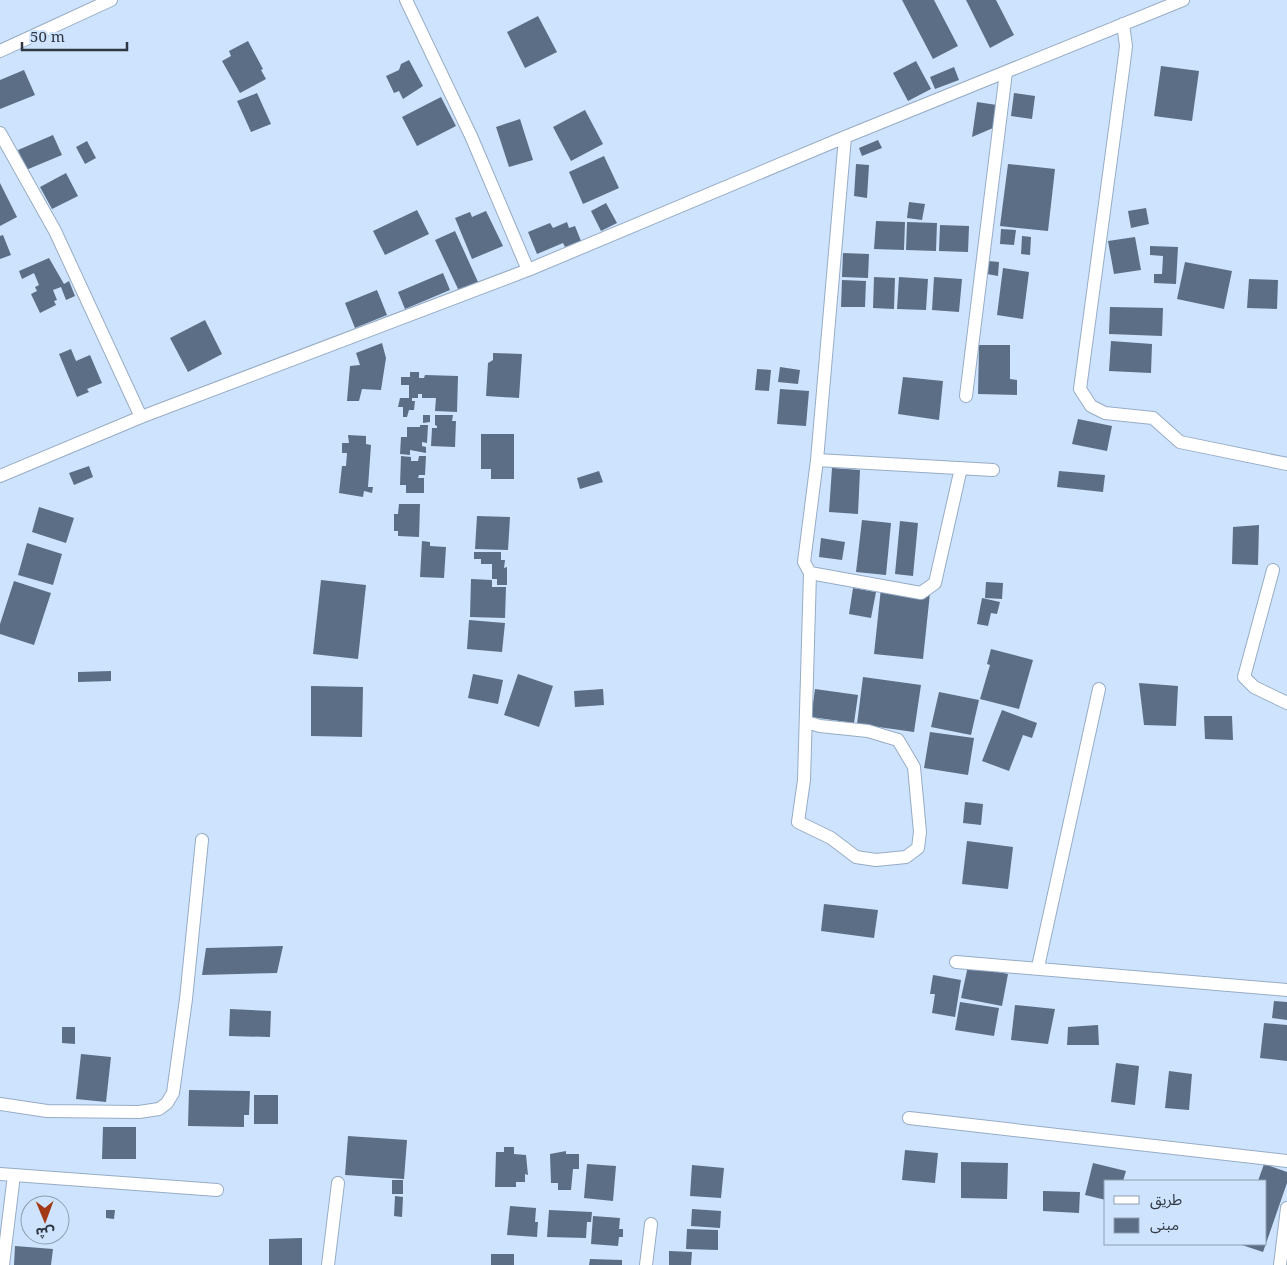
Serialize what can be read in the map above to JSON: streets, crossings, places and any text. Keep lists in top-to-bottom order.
{
  "legend": ["طريق", "مبنى"],
  "scale_bar": "50 m",
  "north": "bottom"
}
